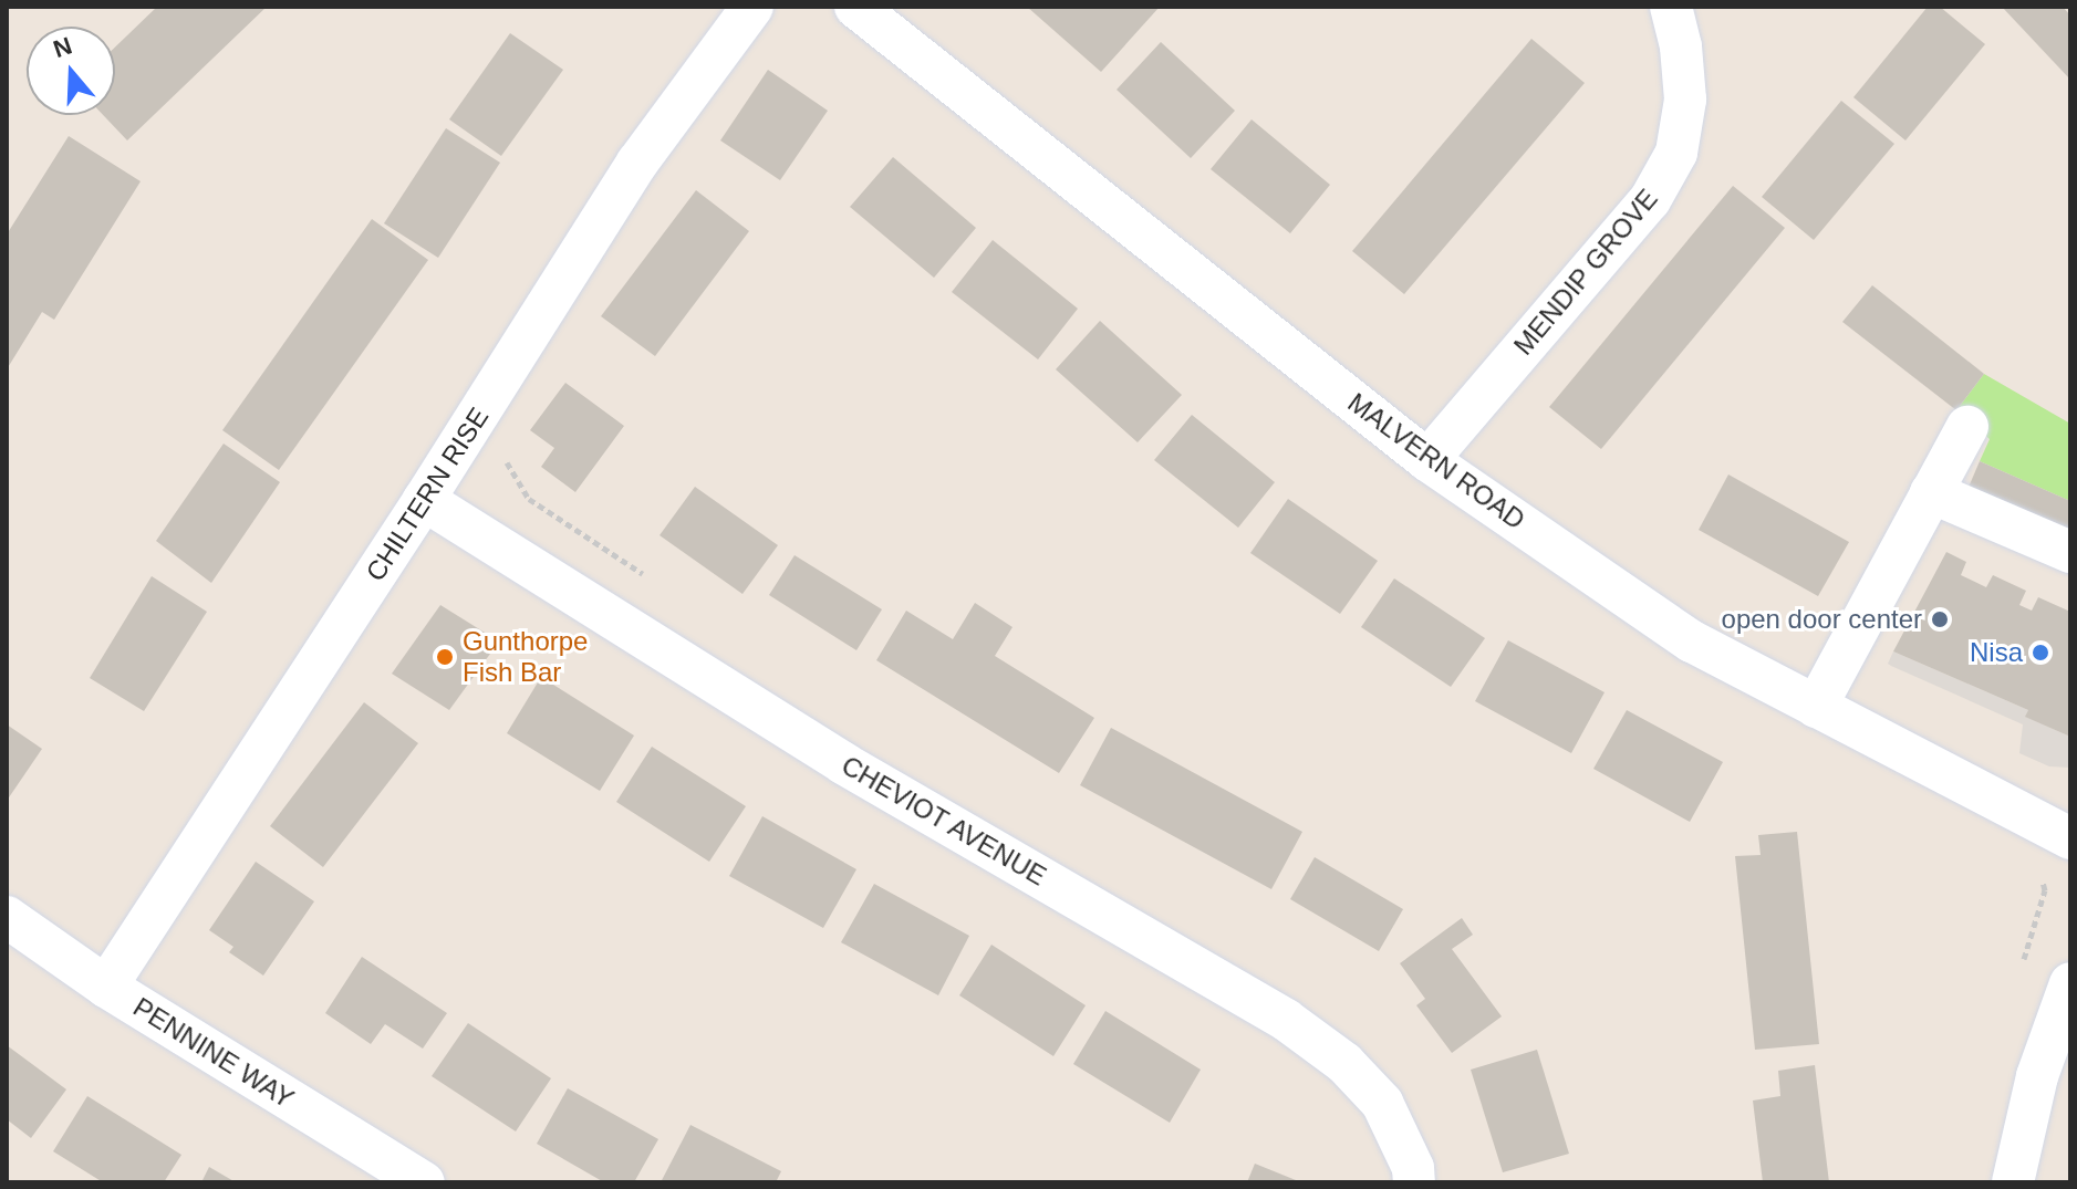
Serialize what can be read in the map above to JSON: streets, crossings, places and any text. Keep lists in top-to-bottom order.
{
  "streets": {
    "street": [
      "MENDIP GROVE",
      "MALVERN ROAD",
      "CHILTERN RISE",
      "CHEVIOT AVENUE",
      "PENNINE WAY"
    ]
  },
  "crossings": [
    ["MENDIP GROVE", "MALVERN ROAD"],
    ["CHILTERN RISE", "CHEVIOT AVENUE"],
    ["CHILTERN RISE", "PENNINE WAY"]
  ],
  "places": ["open door center", "Nisa", "Gunthorpe Fish Bar"],
  "north": "top"
}
